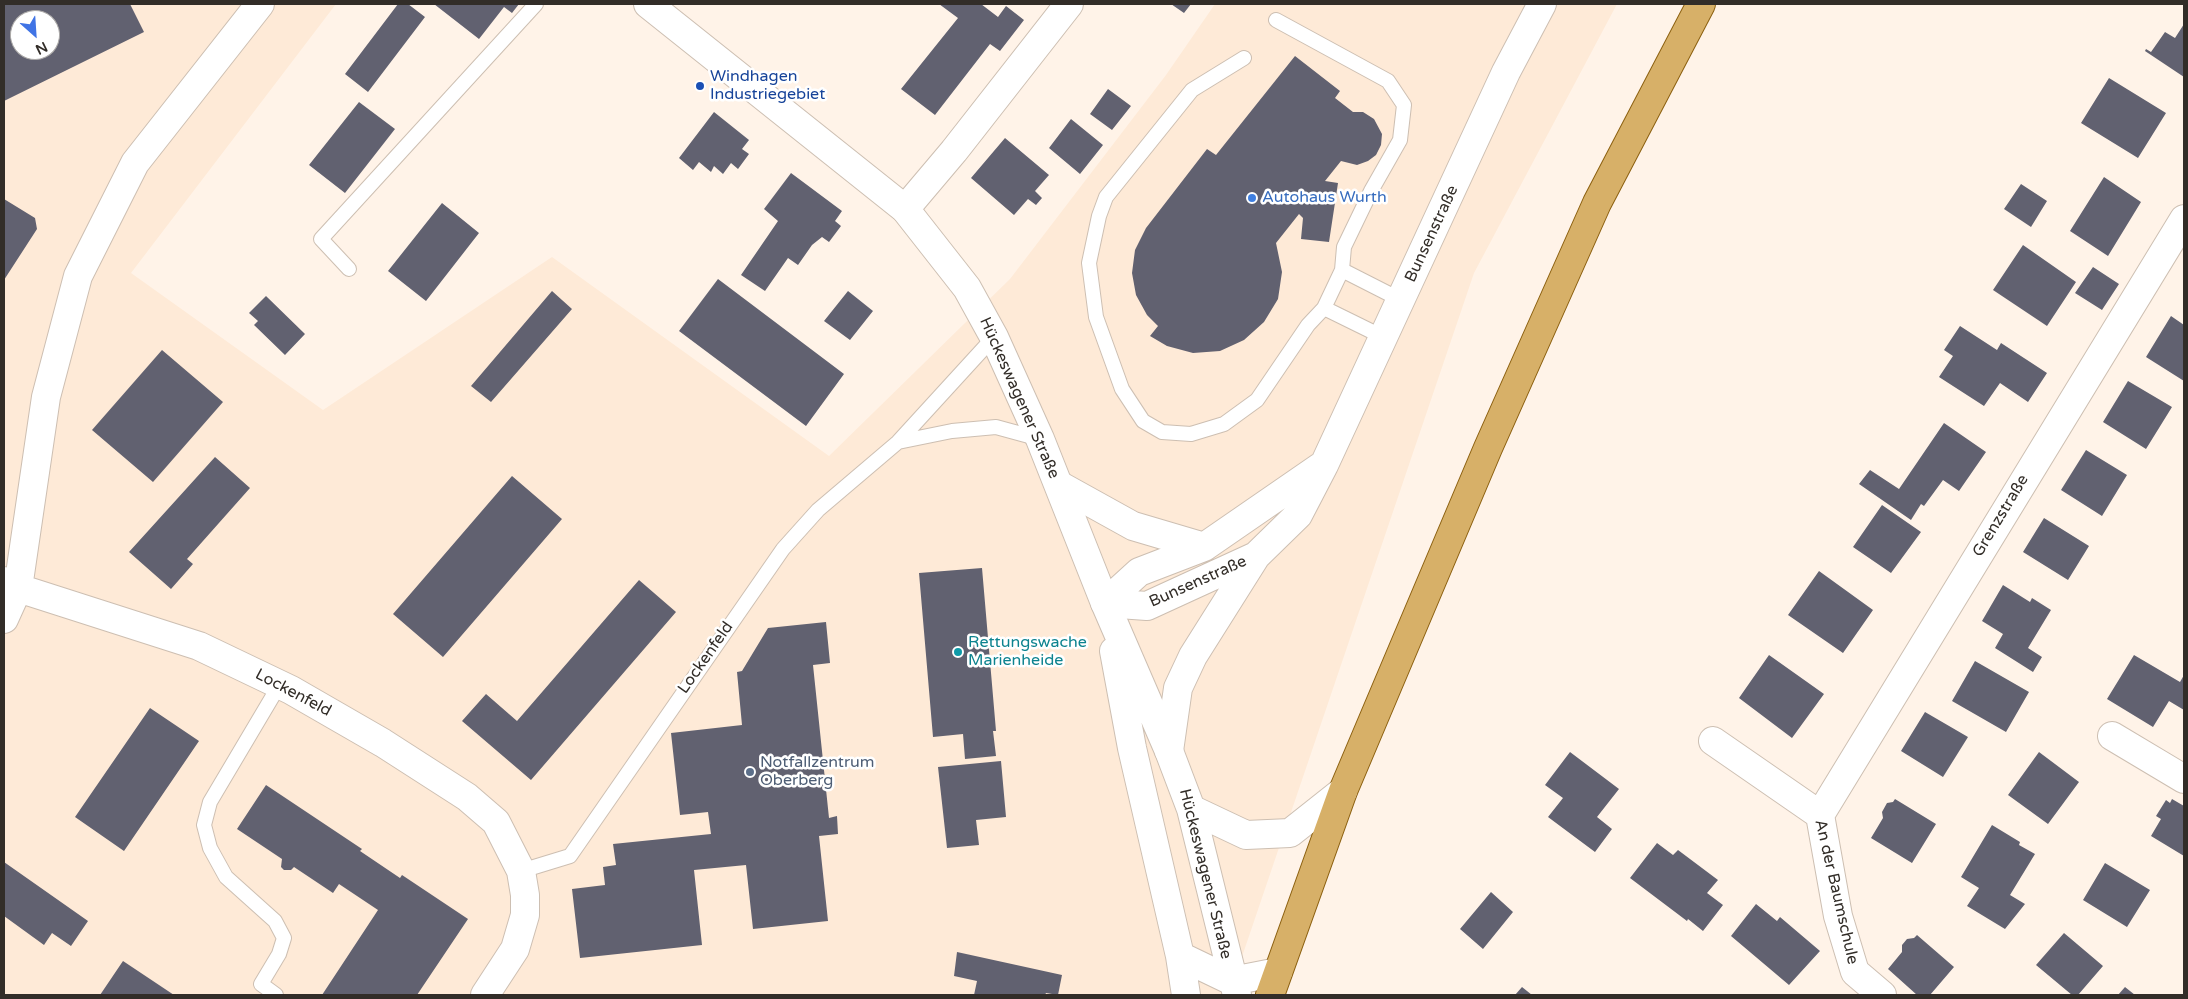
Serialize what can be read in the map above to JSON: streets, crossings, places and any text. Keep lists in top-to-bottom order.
{
  "streets": {
    "street": [
      "Bunsenstraße",
      "Hückeswagener Straße",
      "Grenzstraße",
      "Lockenfeld",
      "An der Baumschule"
    ]
  },
  "crossings": [
    ["Bunsenstraße", "Hückeswagener Straße"],
    ["Hückeswagener Straße", "Lockenfeld"],
    ["Grenzstraße", "An der Baumschule"]
  ],
  "places": [
    "Windhagen Industriegebiet",
    "Autohaus Wurth",
    "Rettungswache Marienheide",
    "Notfallzentrum Oberberg"
  ],
  "north": "bottom right"
}
